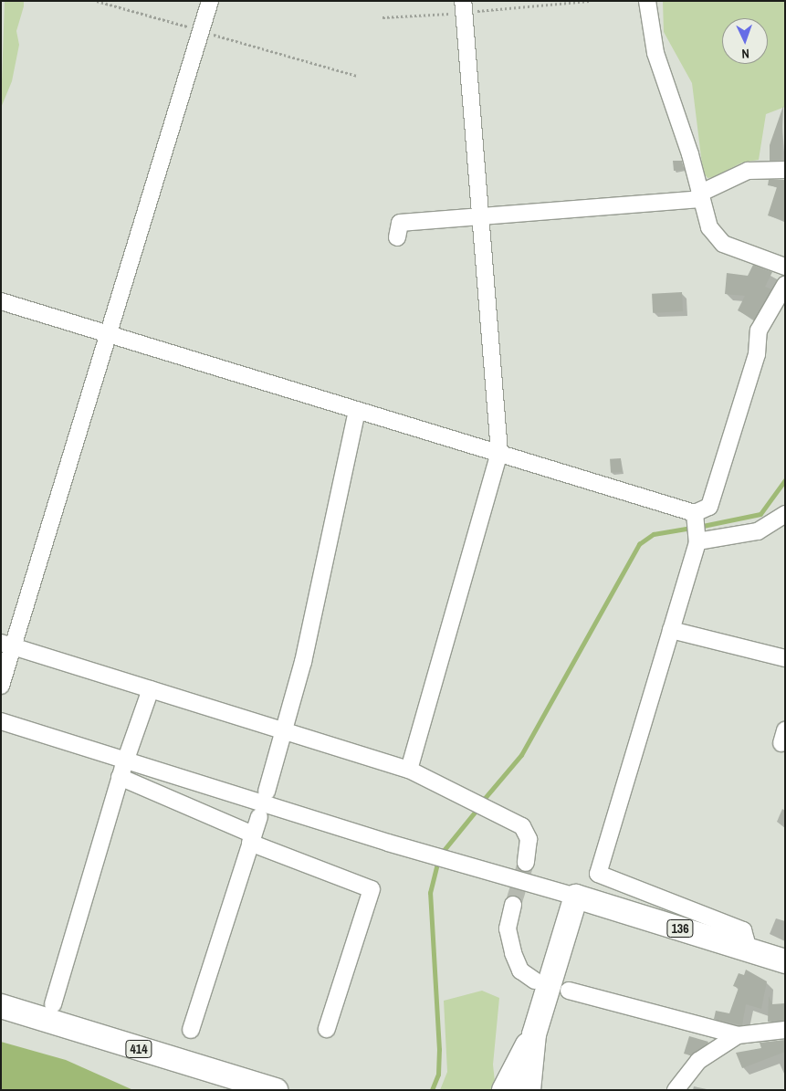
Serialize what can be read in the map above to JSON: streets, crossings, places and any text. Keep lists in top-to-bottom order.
{
  "streets": {
    "highway": ["136", "414"]
  },
  "north": "bottom"
}
